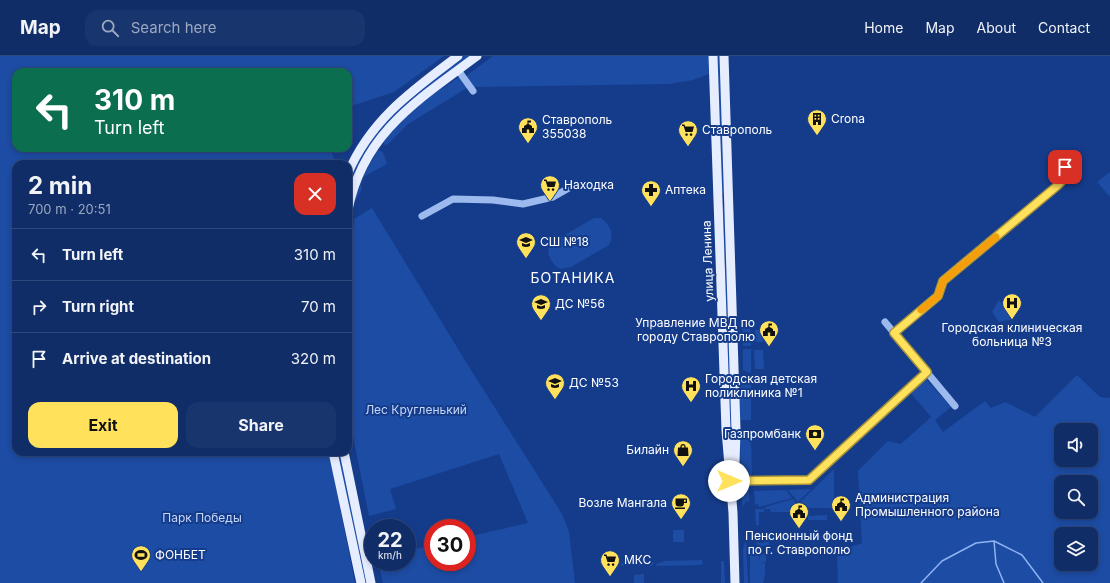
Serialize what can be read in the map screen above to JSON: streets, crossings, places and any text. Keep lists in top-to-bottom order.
{
  "streets": {
    "main road": ["улица Ленина"]
  },
  "districts": ["БОТАНИКА"],
  "parks": ["Лес Кругленький", "Парк Победы"],
  "places": {
    "building": ["Crona"],
    "public building": [
      "Ставрополь 355038",
      "Управление МВД по городу Ставрополю",
      "Администрация Промышленного района",
      "Пенсионный фонд по г. Ставрополю"
    ],
    "supermarket": ["Ставрополь", "Находка", "МКС"],
    "pharmacy": ["Аптека"],
    "school or university": ["СШ №18", "ДС №56", "ДС №53"],
    "hospital": ["Городская клиническая больница №3", "Городская детская поликлиника №1"],
    "bank": ["Газпромбанк"],
    "shop": ["Билайн"],
    "cafe": ["Возле Мангала"],
    "sports": ["ФОНБЕТ"]
  },
  "page": {
    "header": "Map",
    "search": "Search here",
    "nav": [
      "Home",
      "Map",
      "About",
      "Contact"
    ],
    "turn": ["310 m", "Turn left"],
    "heading": ["2 min", "700 m · 20:51"],
    "list": [
      {
        "name": "Turn left",
        "value": "310 m"
      },
      {
        "name": "Turn right",
        "value": "70 m"
      },
      {
        "name": "Arrive at destination",
        "value": "320 m"
      }
    ],
    "buttons": ["Exit", "Share"],
    "speed": "22 km/h",
    "limit": "30"
  }
}
